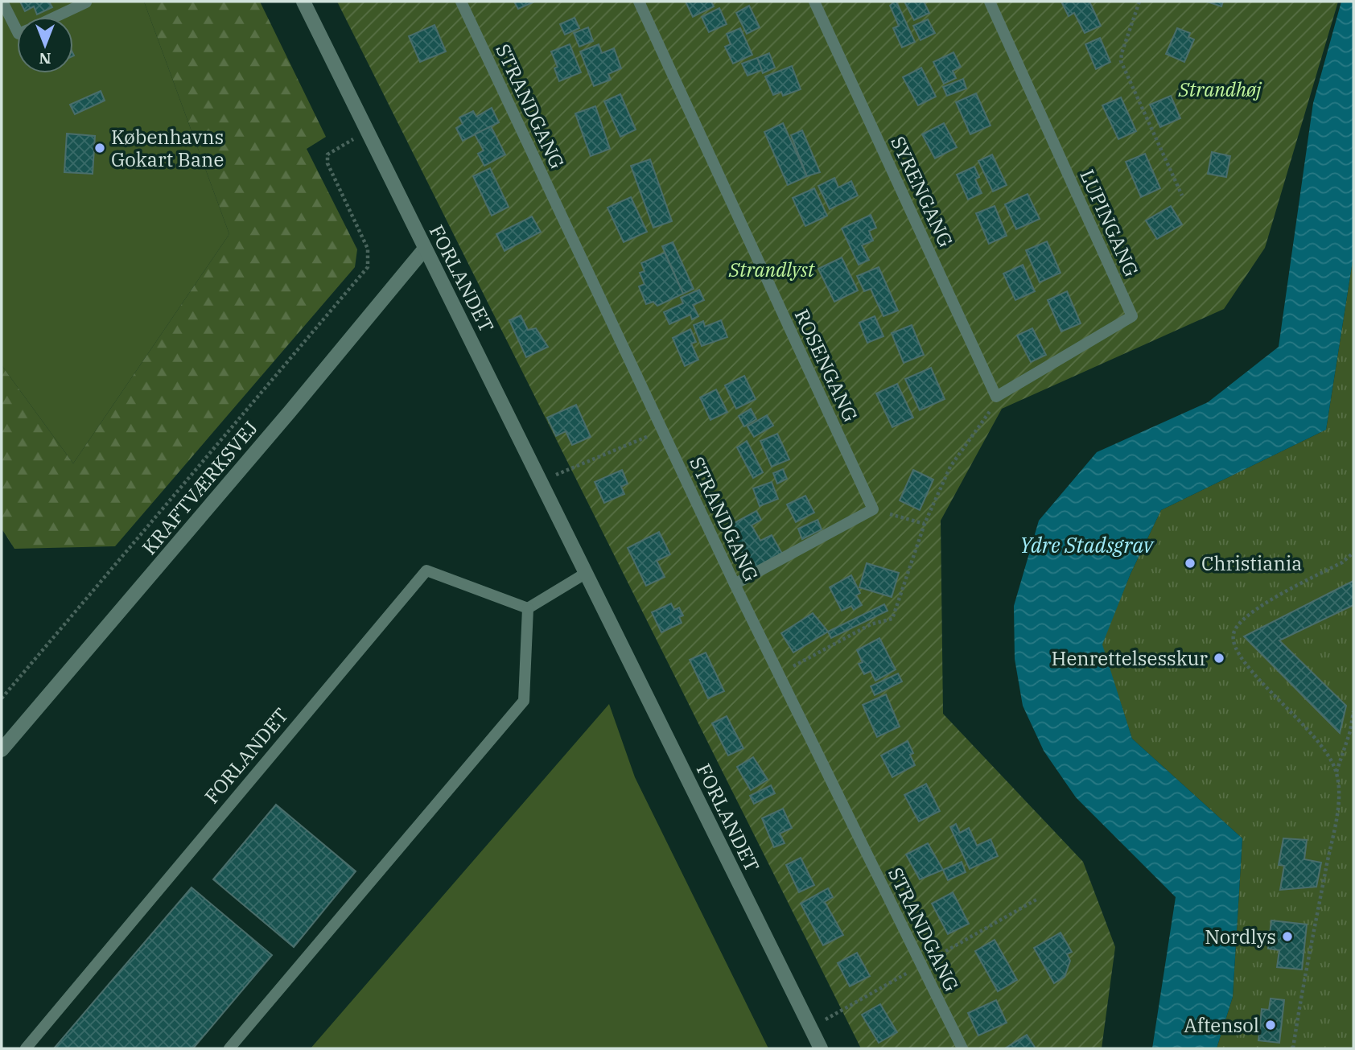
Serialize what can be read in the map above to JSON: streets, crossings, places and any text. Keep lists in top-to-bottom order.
{
  "streets": {
    "street": ["FORLANDET", "KRAFTVÆRKSVEJ"],
    "lane": [
      "STRANDGANG",
      "SYRENGANG",
      "LUPINGANG",
      "ROSENGANG"
    ]
  },
  "crossings": [
    ["SYRENGANG", "LUPINGANG"],
    ["FORLANDET", "KRAFTVÆRKSVEJ"]
  ],
  "water": ["Ydre Stadsgrav"],
  "parks": ["Strandhøj", "Strandlyst"],
  "places": [
    "Københavns Gokart Bane",
    "Christiania",
    "Henrettelsesskur",
    "Nordlys",
    "Aftensol"
  ],
  "north": "bottom"
}
